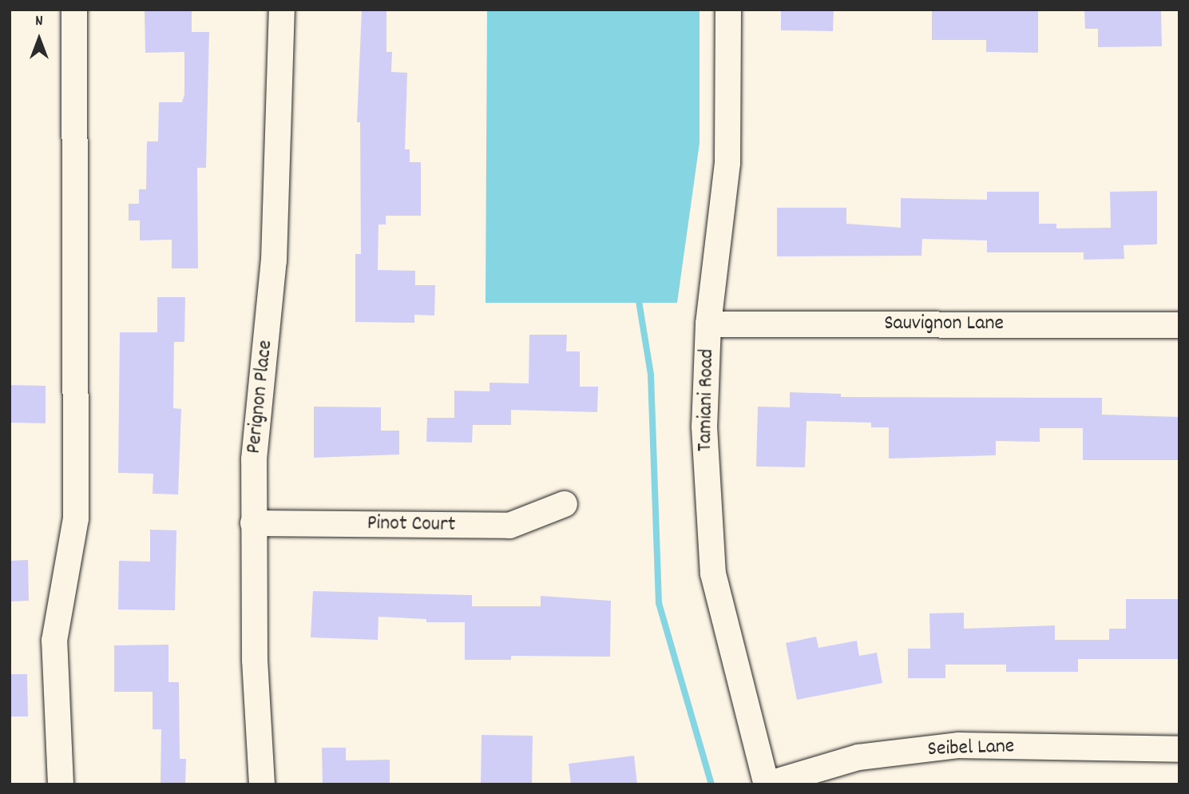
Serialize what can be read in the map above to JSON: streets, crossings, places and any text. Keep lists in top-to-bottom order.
{
  "streets": {
    "street": [
      "Sauvignon Lane",
      "Perignon Place",
      "Tamiani Road",
      "Pinot Court",
      "Seibel Lane"
    ]
  },
  "crossings": [
    ["Sauvignon Lane", "Tamiani Road"],
    ["Perignon Place", "Pinot Court"],
    ["Tamiani Road", "Seibel Lane"]
  ],
  "north": "top"
}
